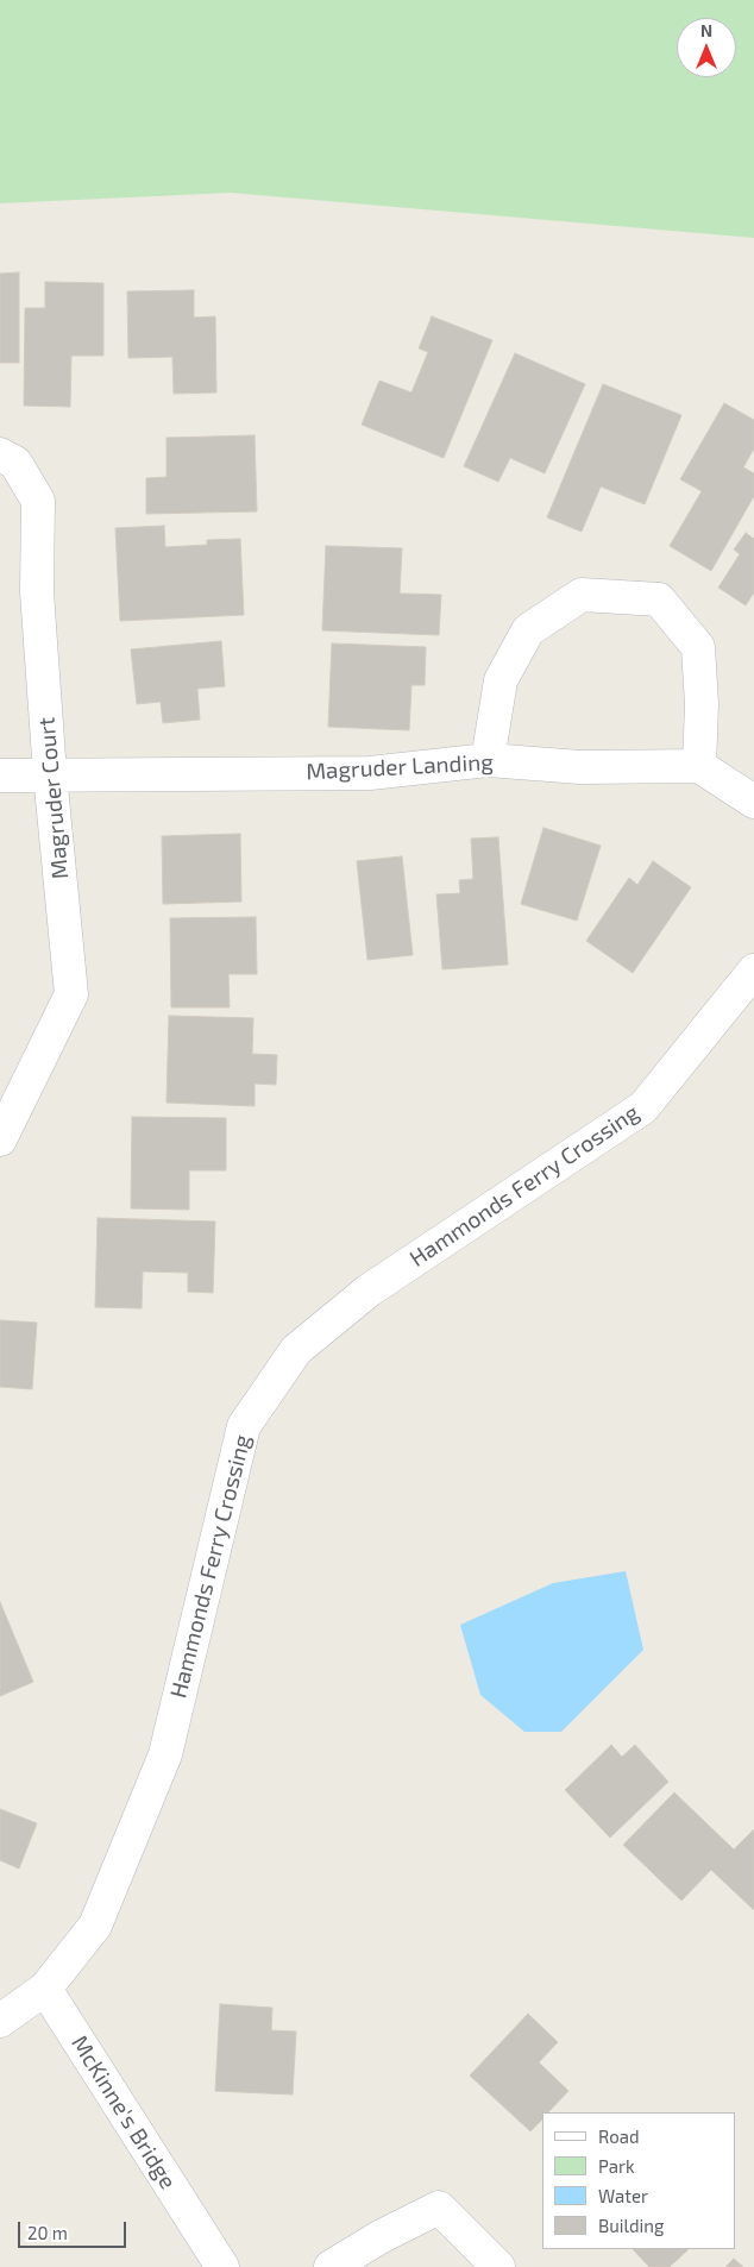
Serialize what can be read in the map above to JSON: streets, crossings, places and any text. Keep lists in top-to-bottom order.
{
  "streets": {
    "street": [
      "Magruder Landing",
      "Magruder Court",
      "Hammonds Ferry Crossing",
      "McKinne's Bridge"
    ]
  },
  "crossings": [
    ["Magruder Landing", "Magruder Court"],
    ["Hammonds Ferry Crossing", "McKinne's Bridge"]
  ],
  "legend": [
    "Road",
    "Park",
    "Water",
    "Building"
  ],
  "scale_bar": "20 m",
  "north": "top"
}
